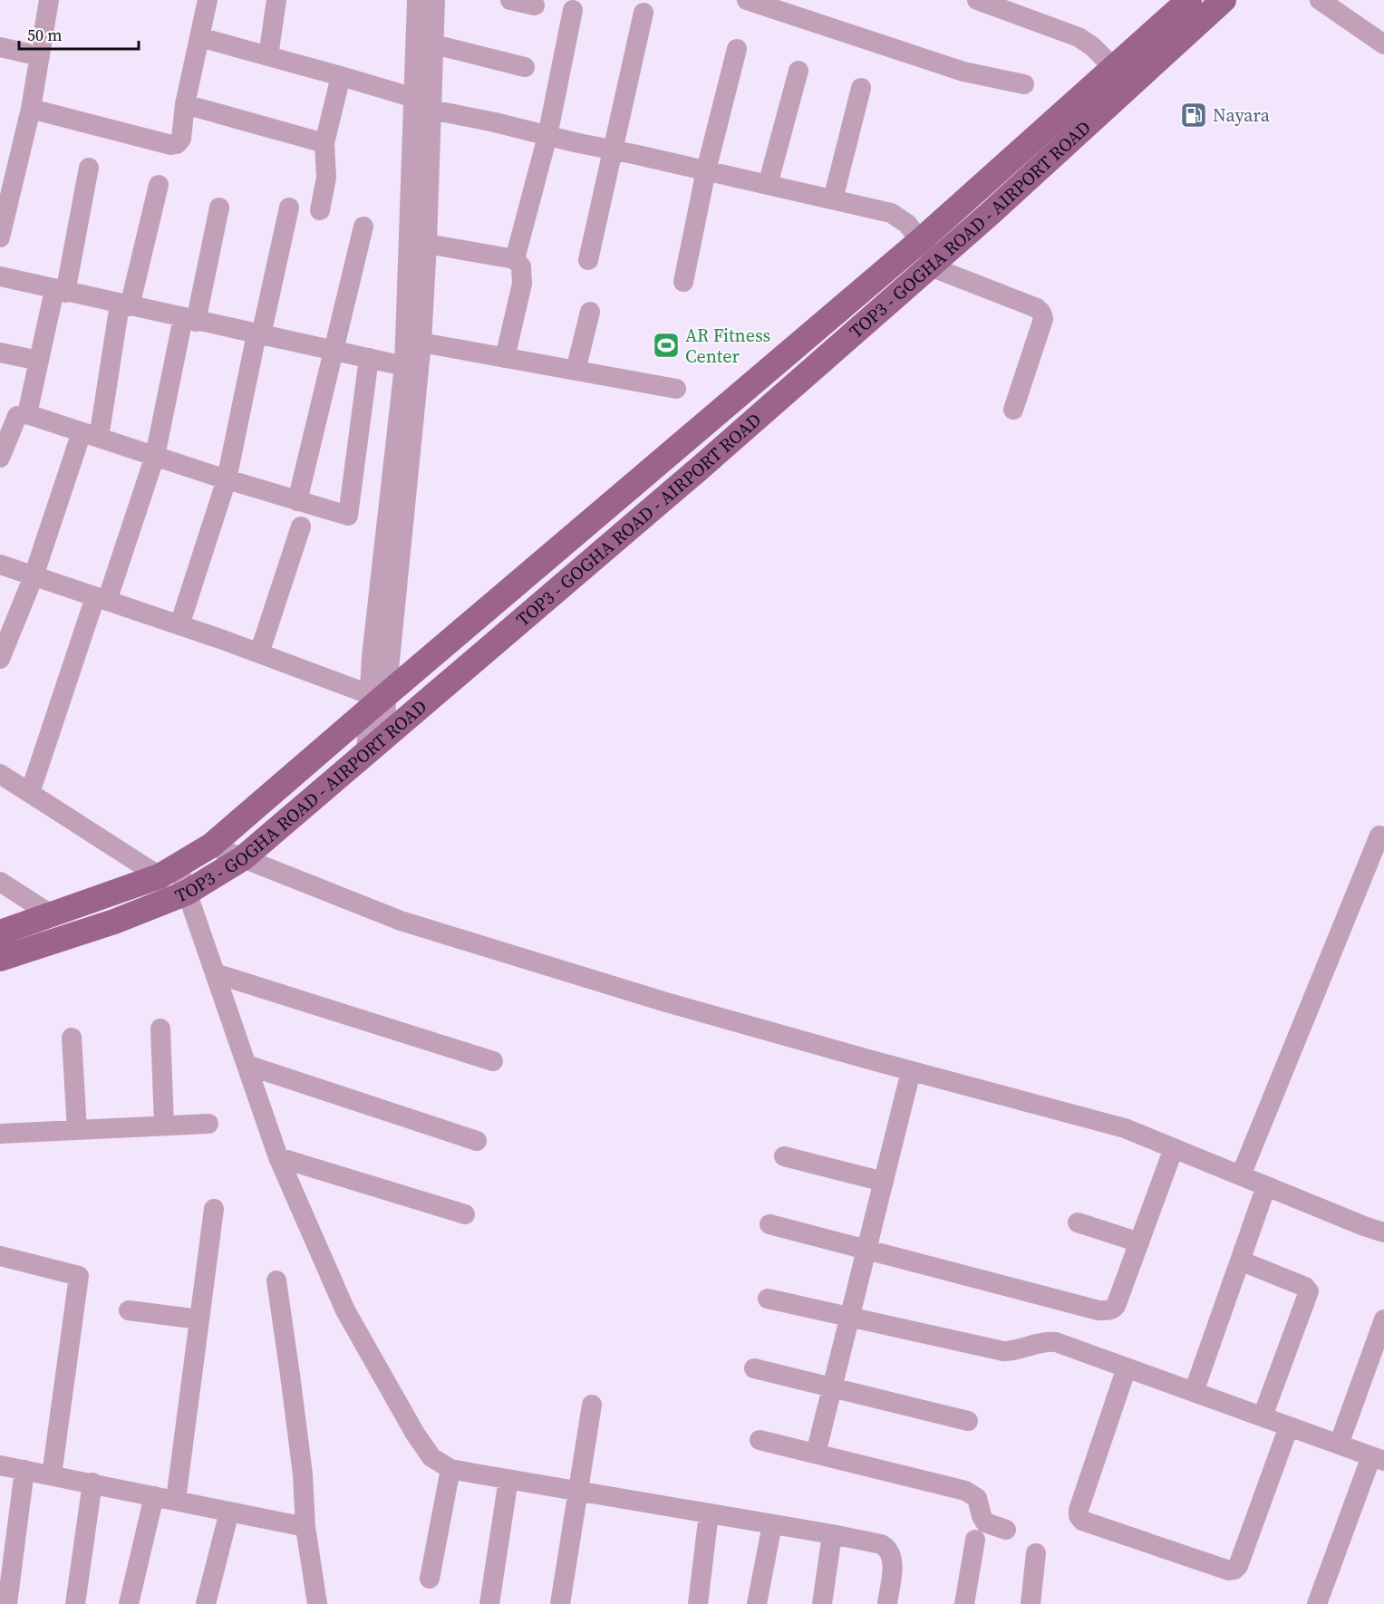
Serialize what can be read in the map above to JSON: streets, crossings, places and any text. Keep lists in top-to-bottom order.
{
  "streets": {
    "main road": ["TOP3 - GOGHA ROAD - AIRPORT ROAD"]
  },
  "places": {
    "fuel station": ["Nayara"],
    "sports": ["AR Fitness Center"]
  },
  "scale_bar": "50 m"
}
